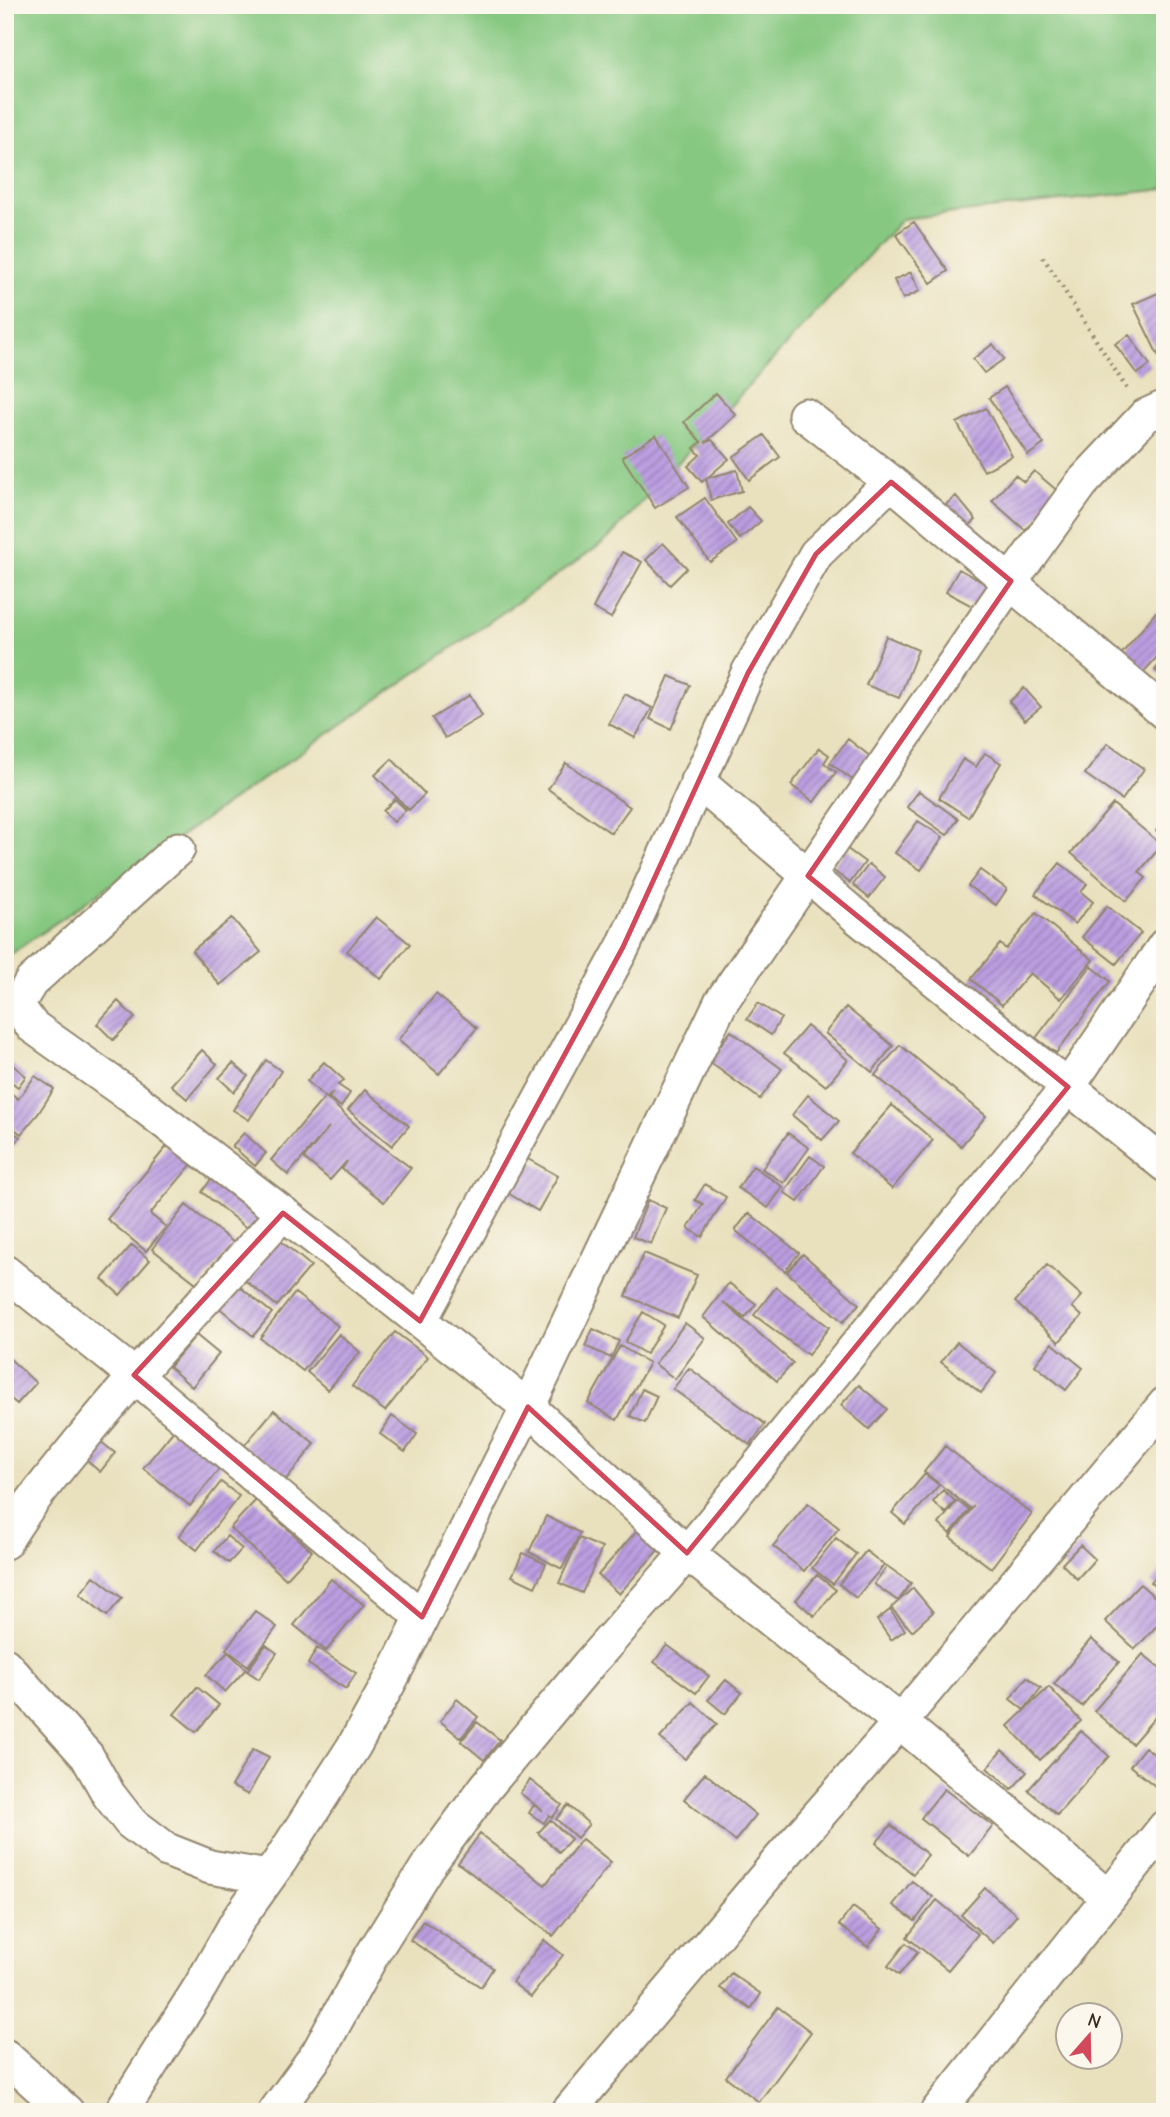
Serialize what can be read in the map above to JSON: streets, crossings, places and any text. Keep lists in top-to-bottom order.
{
  "north": "top"
}
